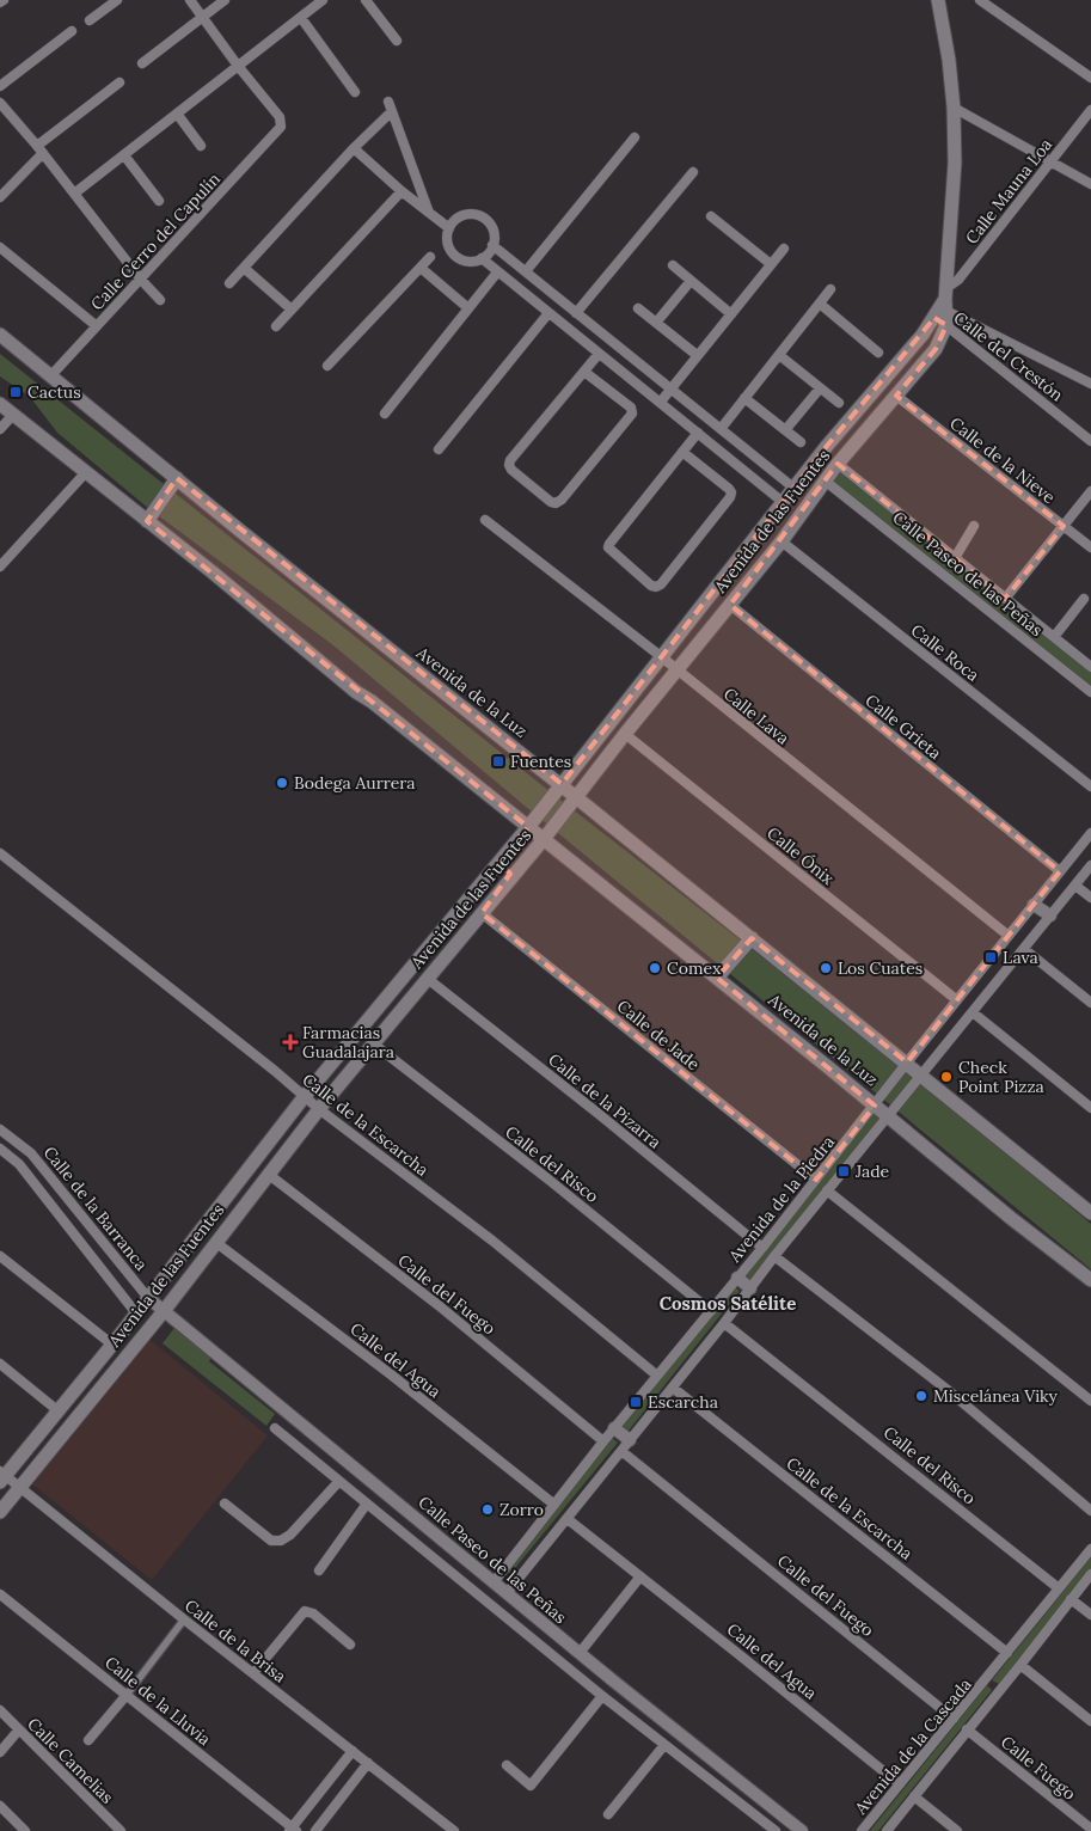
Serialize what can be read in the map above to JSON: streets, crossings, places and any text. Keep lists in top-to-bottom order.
{
  "streets": {
    "main road": ["Avenida de las Fuentes", "Avenida de la Luz"],
    "street": [
      "Calle Mauna Loa",
      "Calle Cerro del Capulín",
      "Calle del Crestón",
      "Calle de la Nieve",
      "Calle Paseo de las Peñas",
      "Calle Roca",
      "Calle Lava",
      "Calle Grieta",
      "Calle Ónix",
      "Calle de Jade",
      "Calle de la Pizarra",
      "Calle de la Escarcha",
      "Calle del Risco",
      "Avenida de la Piedra",
      "Calle de la Barranca",
      "Calle del Fuego",
      "Calle del Agua",
      "Calle de la Brisa",
      "Calle de la Lluvia",
      "Avenida de la Cascada",
      "Calle Camelias",
      "Calle Fuego"
    ]
  },
  "crossings": [
    ["Calle Mauna Loa", "Calle del Crestón"],
    ["Calle Mauna Loa", "Avenida de las Fuentes"],
    ["Calle Cerro del Capulín", "Avenida de la Luz"],
    ["Calle del Crestón", "Avenida de las Fuentes"],
    ["Calle de la Nieve", "Avenida de las Fuentes"],
    ["Avenida de las Fuentes", "Calle Paseo de las Peñas"],
    ["Avenida de las Fuentes", "Calle Roca"],
    ["Avenida de las Fuentes", "Avenida de la Luz"],
    ["Avenida de las Fuentes", "Calle Lava"],
    ["Avenida de las Fuentes", "Calle Grieta"],
    ["Avenida de las Fuentes", "Calle Ónix"],
    ["Avenida de las Fuentes", "Calle de Jade"],
    ["Avenida de las Fuentes", "Calle de la Pizarra"],
    ["Avenida de las Fuentes", "Calle de la Escarcha"],
    ["Avenida de las Fuentes", "Calle del Risco"],
    ["Avenida de las Fuentes", "Calle de la Barranca"],
    ["Avenida de las Fuentes", "Calle del Fuego"],
    ["Avenida de las Fuentes", "Calle del Agua"],
    ["Avenida de las Fuentes", "Calle de la Brisa"],
    ["Calle Paseo de las Peñas", "Avenida de la Piedra"],
    ["Calle Paseo de las Peñas", "Calle de la Barranca"],
    ["Avenida de la Luz", "Avenida de la Piedra"],
    ["Calle Lava", "Avenida de la Piedra"],
    ["Calle Grieta", "Avenida de la Piedra"],
    ["Calle Ónix", "Avenida de la Piedra"],
    ["Calle de Jade", "Avenida de la Piedra"],
    ["Calle de la Pizarra", "Avenida de la Piedra"],
    ["Calle de la Escarcha", "Avenida de la Piedra"],
    ["Calle de la Escarcha", "Avenida de la Cascada"],
    ["Calle del Risco", "Avenida de la Piedra"],
    ["Calle del Risco", "Avenida de la Cascada"],
    ["Avenida de la Piedra", "Calle del Fuego"],
    ["Avenida de la Piedra", "Calle del Agua"],
    ["Calle del Fuego", "Avenida de la Cascada"],
    ["Calle del Agua", "Avenida de la Cascada"],
    ["Avenida de la Cascada", "Calle Fuego"]
  ],
  "districts": ["Cosmos Satélite"],
  "places": {
    "transit": [
      "Cactus",
      "Fuentes",
      "Lava",
      "Jade",
      "Escarcha"
    ],
    "other": [
      "Bodega Aurrera",
      "Comex",
      "Los Cuates",
      "Check Point Pizza",
      "Miscelánea Viky",
      "Zorro"
    ],
    "health": ["Farmacias Guadalajara"]
  }
}
